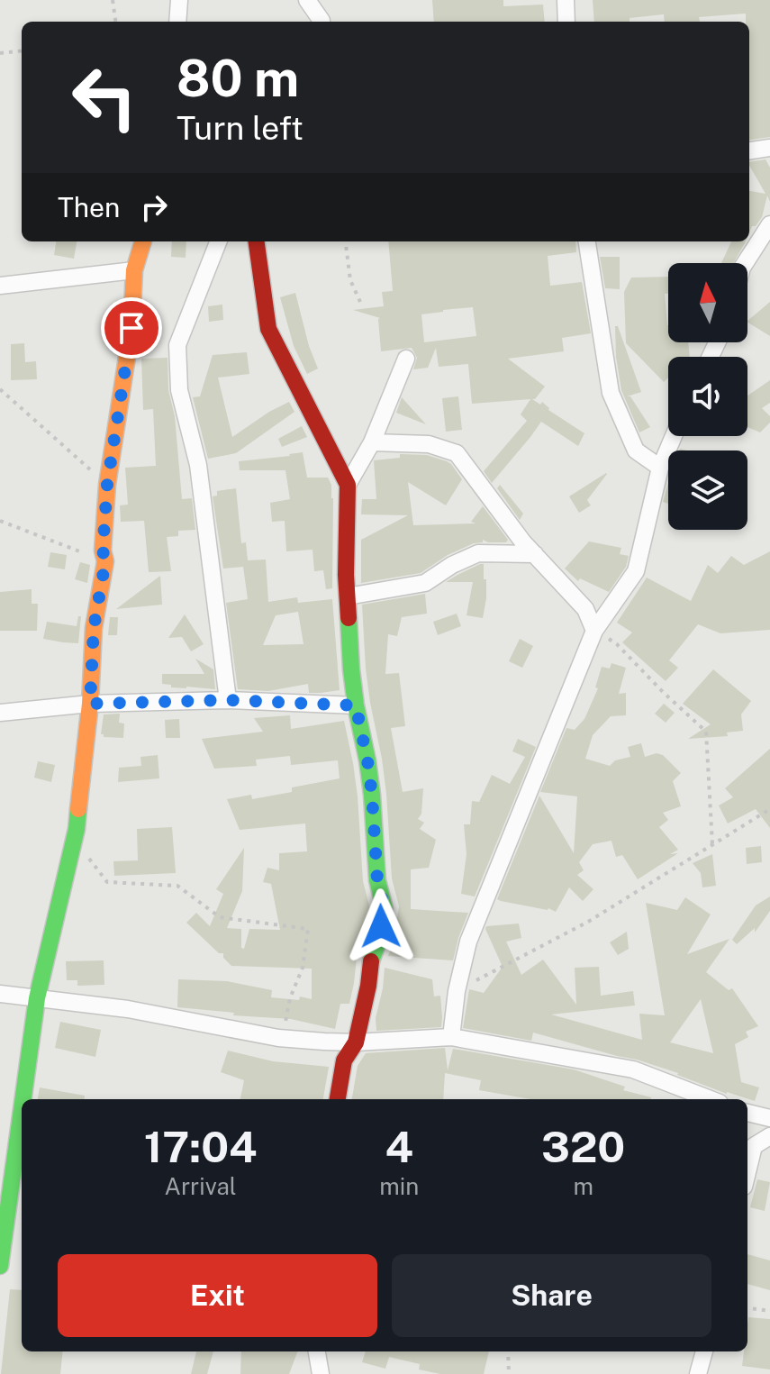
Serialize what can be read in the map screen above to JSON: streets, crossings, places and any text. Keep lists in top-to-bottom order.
{
  "north": "top",
  "page": {
    "turn": ["80 m", "Turn left"],
    "then": "Then",
    "eta": [
      "17:04",
      "Arrival",
      "4",
      "min",
      "320",
      "m"
    ],
    "buttons": ["Exit", "Share"]
  }
}
